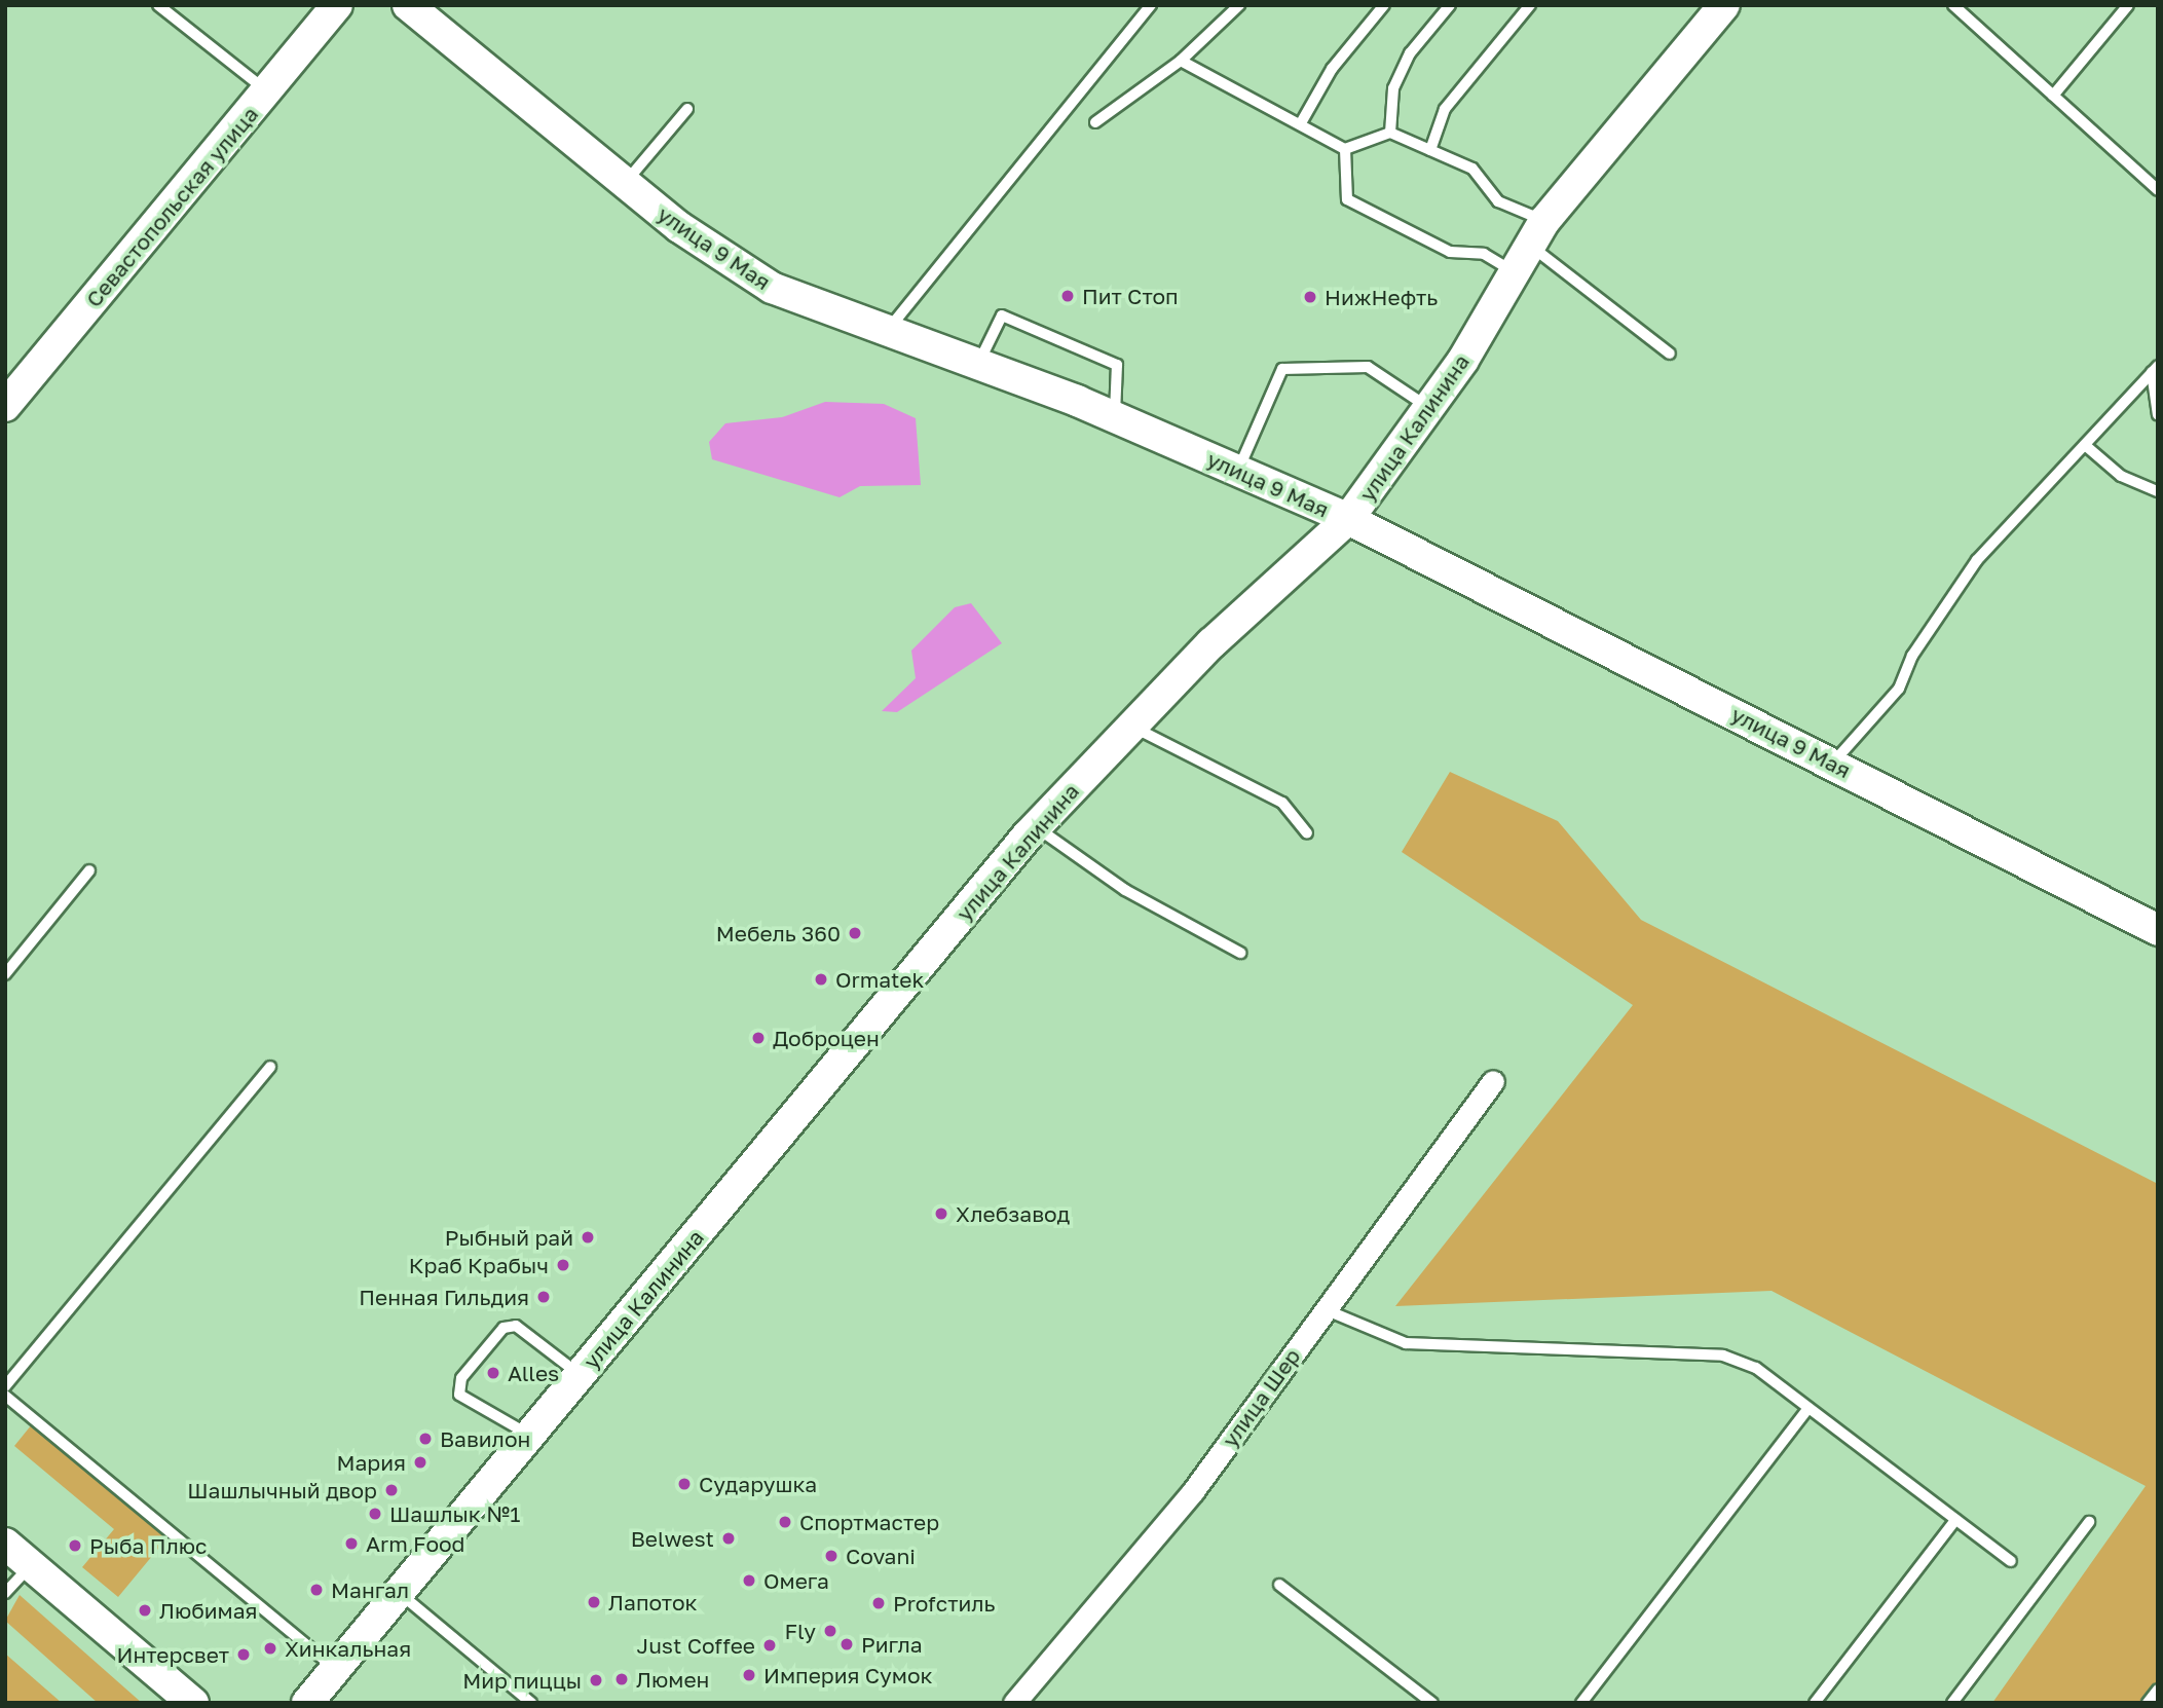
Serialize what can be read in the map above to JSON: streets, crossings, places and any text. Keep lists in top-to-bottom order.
{
  "streets": {
    "street": [
      "Севастопольская улица",
      "улица 9 Мая",
      "улица Калинина",
      "улица Шер"
    ]
  },
  "crossings": [
    ["улица 9 Мая", "улица Калинина"]
  ],
  "places": [
    "Пит Стоп",
    "НижНефть",
    "Мебель 360",
    "Ormatek",
    "Доброцен",
    "Хлебзавод",
    "Рыбный рай",
    "Краб Крабыч",
    "Пенная Гильдия",
    "Alles",
    "Вавилон",
    "Мария",
    "Сударушка",
    "Шашлычный двор",
    "Шашлык №1",
    "Спортмастер",
    "Belwest",
    "Arm Food",
    "Рыба Плюс",
    "Covani",
    "Омега",
    "Мангал",
    "Лапоток",
    "Profстиль",
    "Любимая",
    "Fly",
    "Ригла",
    "Just Coffee",
    "Хинкальная",
    "Интерсвет",
    "Империя Сумок",
    "Люмен",
    "Мир пиццы"
  ]
}
